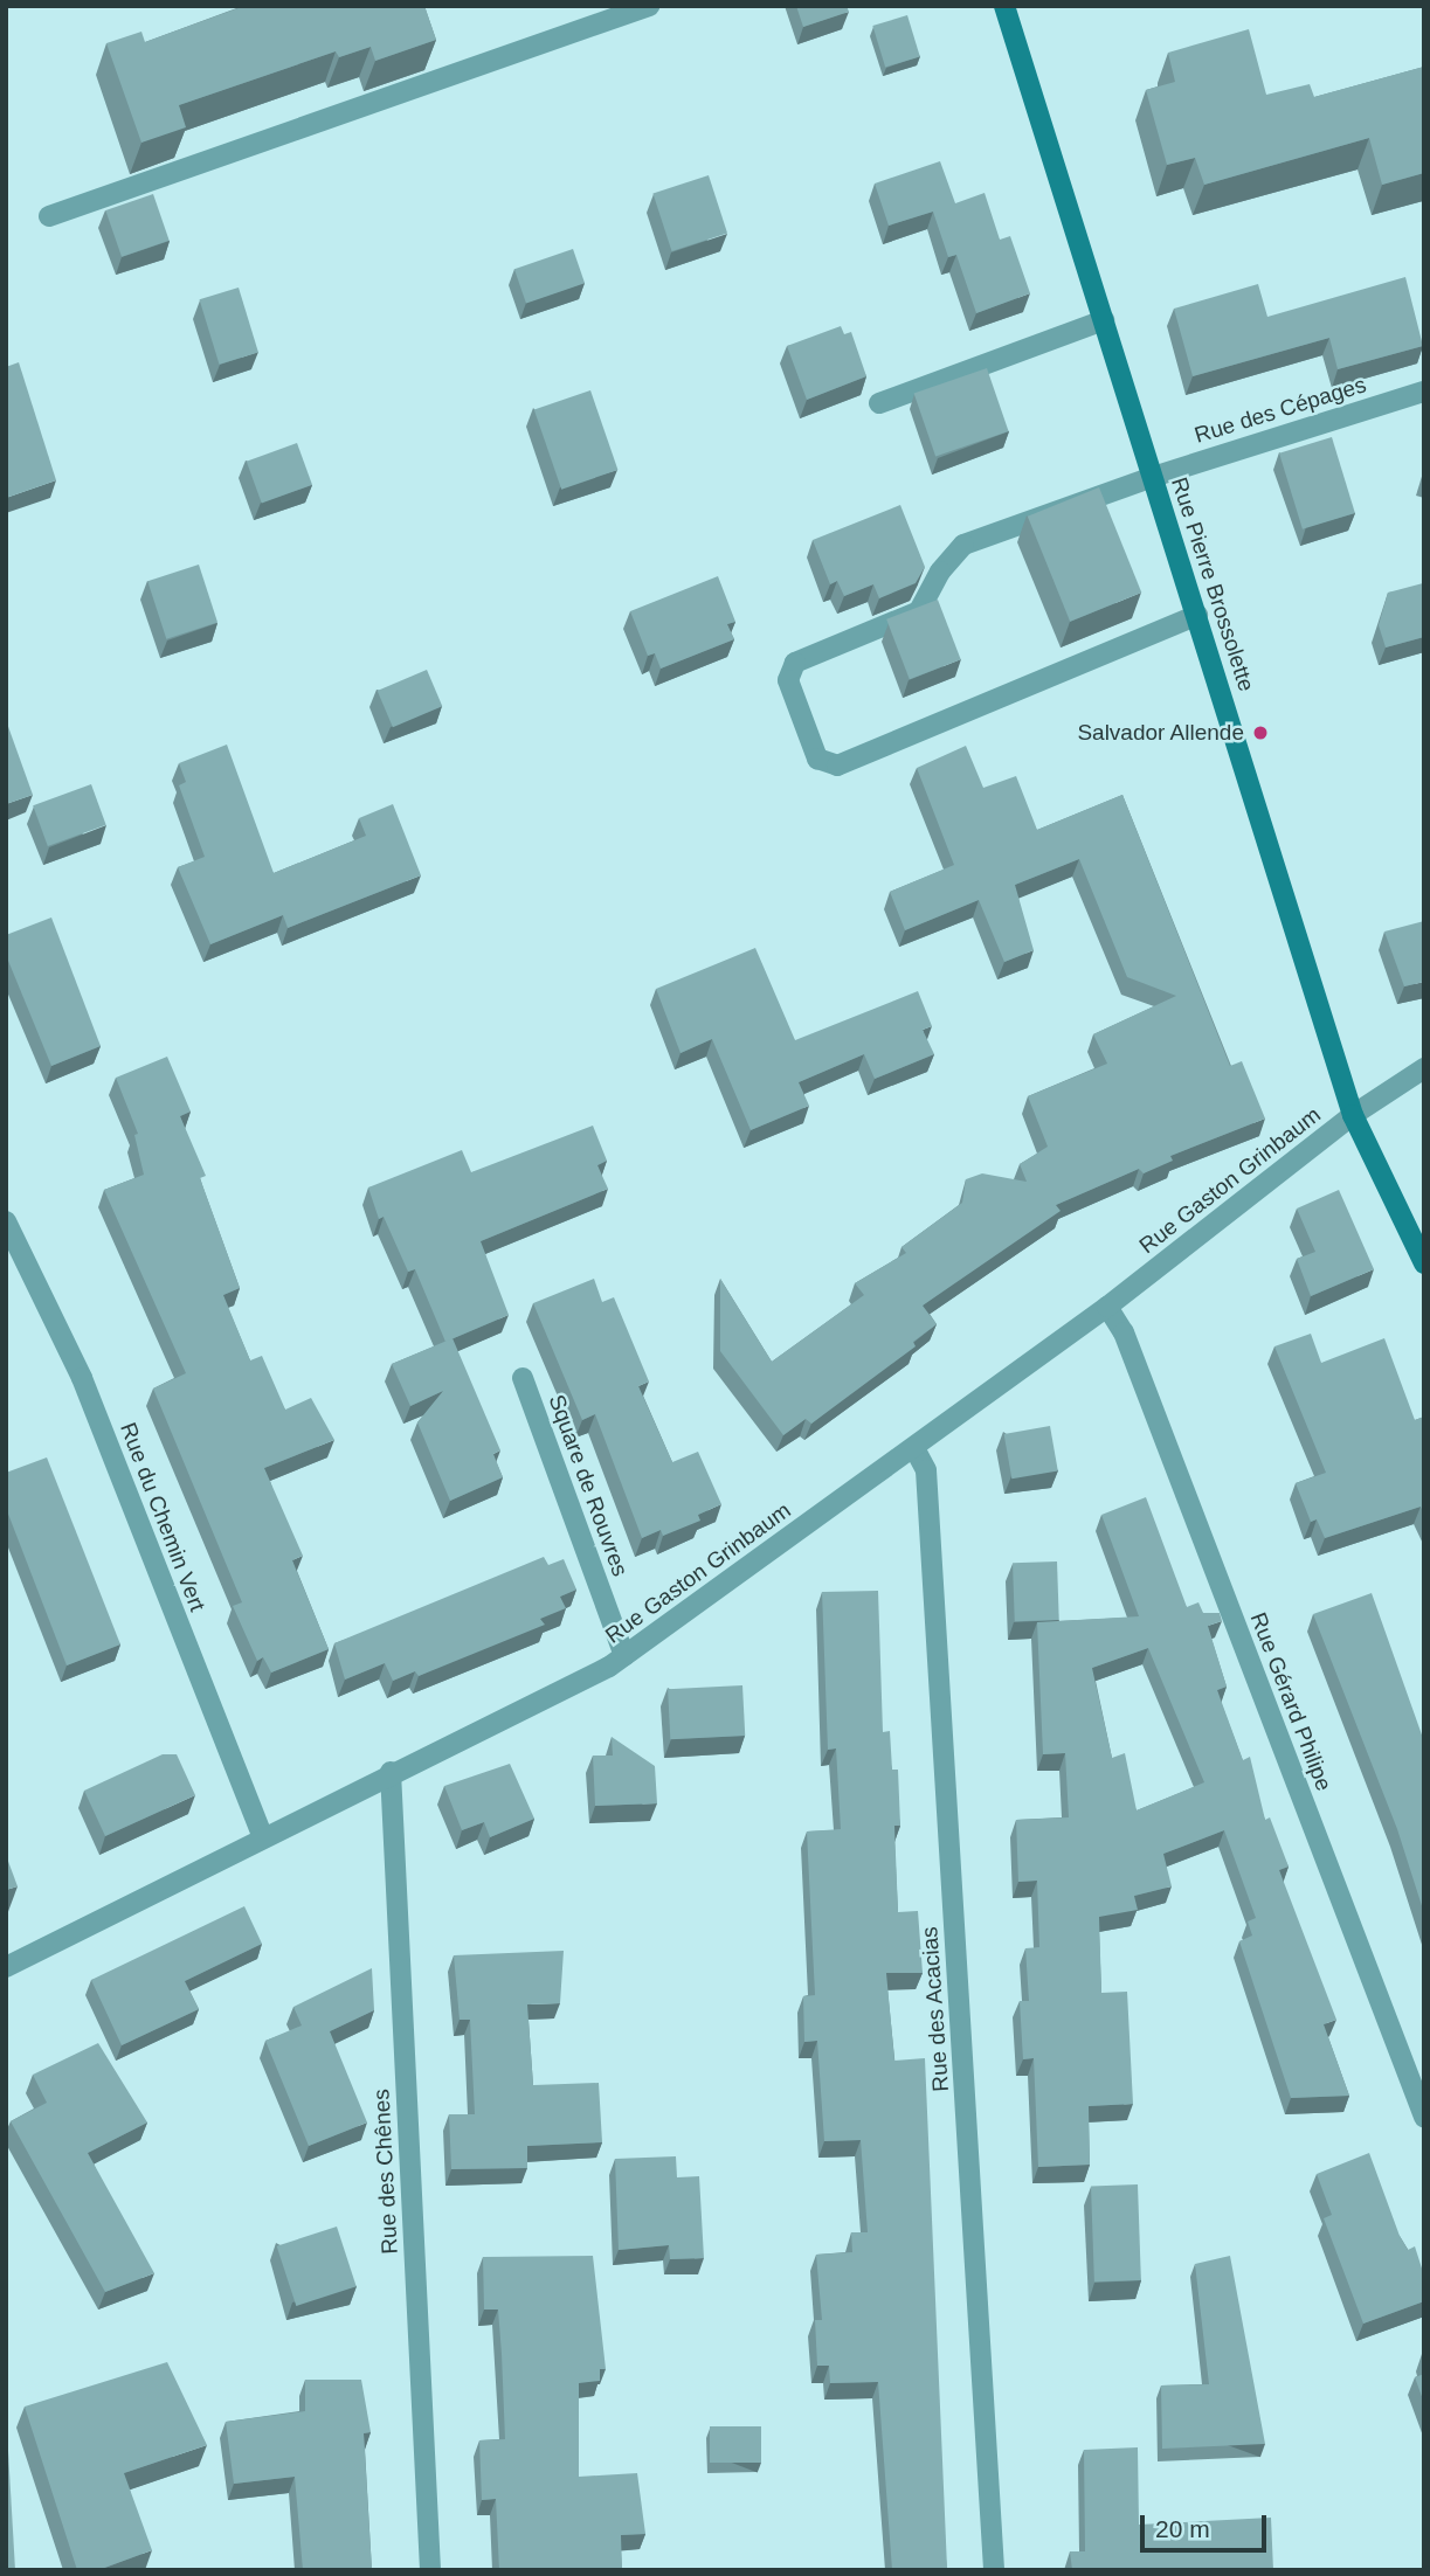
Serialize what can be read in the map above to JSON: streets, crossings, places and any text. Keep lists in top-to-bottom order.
{
  "streets": {
    "street": [
      "Rue des Cépages",
      "Rue Pierre Brossolette",
      "Rue Gaston Grinbaum",
      "Square de Rouvres",
      "Rue du Chemin Vert",
      "Rue Gérard Philipe",
      "Rue des Acacias",
      "Rue des Chênes"
    ]
  },
  "crossings": [
    ["Rue des Cépages", "Rue Pierre Brossolette"],
    ["Rue Pierre Brossolette", "Rue Gaston Grinbaum"],
    ["Rue Gaston Grinbaum", "Square de Rouvres"],
    ["Rue Gaston Grinbaum", "Rue du Chemin Vert"],
    ["Rue Gaston Grinbaum", "Rue Gérard Philipe"],
    ["Rue Gaston Grinbaum", "Rue des Acacias"],
    ["Rue Gaston Grinbaum", "Rue des Chênes"]
  ],
  "places": ["Salvador Allende"],
  "scale_bar": "20 m"
}
